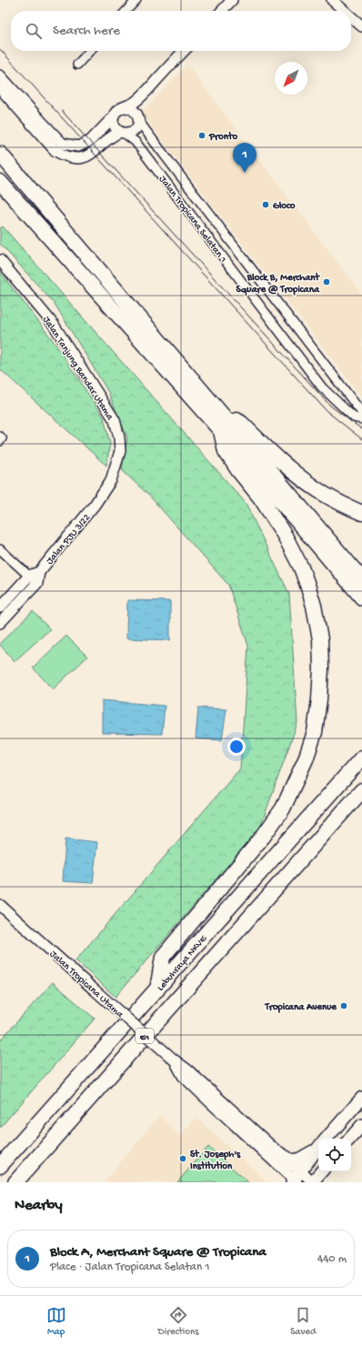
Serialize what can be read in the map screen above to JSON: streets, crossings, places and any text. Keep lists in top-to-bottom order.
{
  "streets": {
    "highway": ["Lebuhraya NKVE", "E1"],
    "street": [
      "Jalan Tropicana Selatan 1",
      "Jalan Tanjung Bandar Utama",
      "Jalan PJU 3/22",
      "Jalan Tropicana Utama"
    ]
  },
  "crossings": [
    ["Jalan Tanjung Bandar Utama", "Jalan PJU 3/22"]
  ],
  "places": [
    "Pronto",
    "Gloco",
    "Block B, Merchant Square @ Tropicana",
    "Tropicana Avenue",
    "St. Joseph's Institution"
  ],
  "north": "bottom left",
  "page": {
    "search": "Search here",
    "pins": "1",
    "heading": "Nearby",
    "list": [
      {
        "mark": "1",
        "name": "Block A, Merchant Square @ Tropicana",
        "note": "Place · Jalan Tropicana Selatan 1",
        "value": "440 m"
      }
    ],
    "nav": ["Map", "Directions", "Saved"]
  }
}
